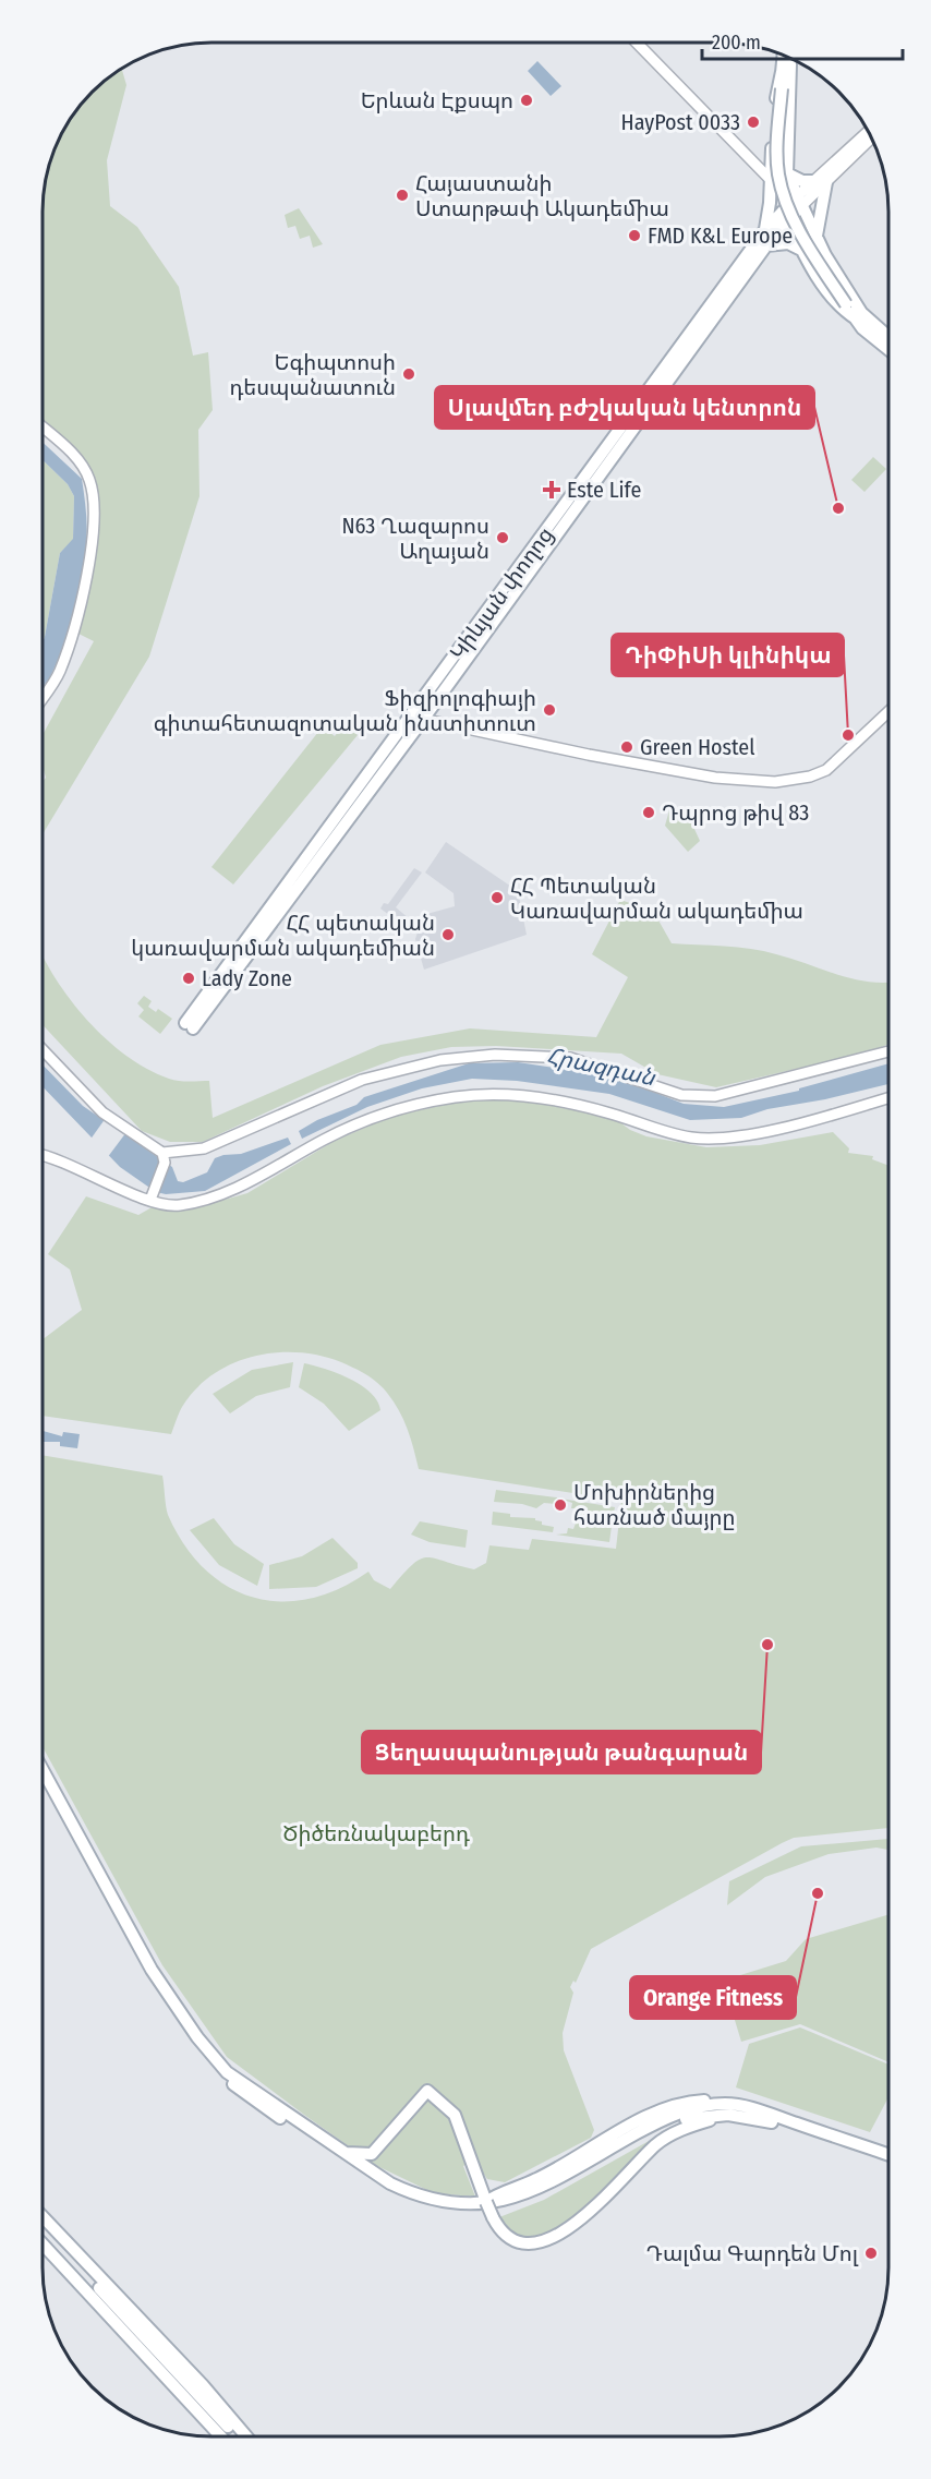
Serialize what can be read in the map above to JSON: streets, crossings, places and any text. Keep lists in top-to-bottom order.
{
  "streets": {
    "main road": ["Կիևյան փողոց"]
  },
  "water": ["Հրազդան"],
  "parks": ["Ծիծեռնակաբերդ"],
  "places": {
    "other": [
      "Երևան Էքսպո",
      "HayPost 0033",
      "Հայաստանի Ստարթափ Ակադեմիա",
      "FMD K&L Europe",
      "Եգիպտոսի դեսպանատուն",
      "Սլավմեդ բժշկական կենտրոն",
      "N63 Ղազարոս Աղայան",
      "Ֆիզիոլոգիայի գիտահետազոտական ինստիտուտ",
      "ԴիՓիՍի կլինիկա",
      "Green Hostel",
      "Դպրոց թիվ 83",
      "ՀՀ Պետական Կառավարման ակադեմիա",
      "ՀՀ պետական կառավարման ակադեմիան",
      "Lady Zone",
      "Մոխիրներից հառնած մայրը",
      "Ցեղասպանության թանգարան",
      "Orange Fitness",
      "Դալմա Գարդեն Մոլ"
    ],
    "health": ["Este Life"]
  },
  "scale_bar": "200 m"
}
